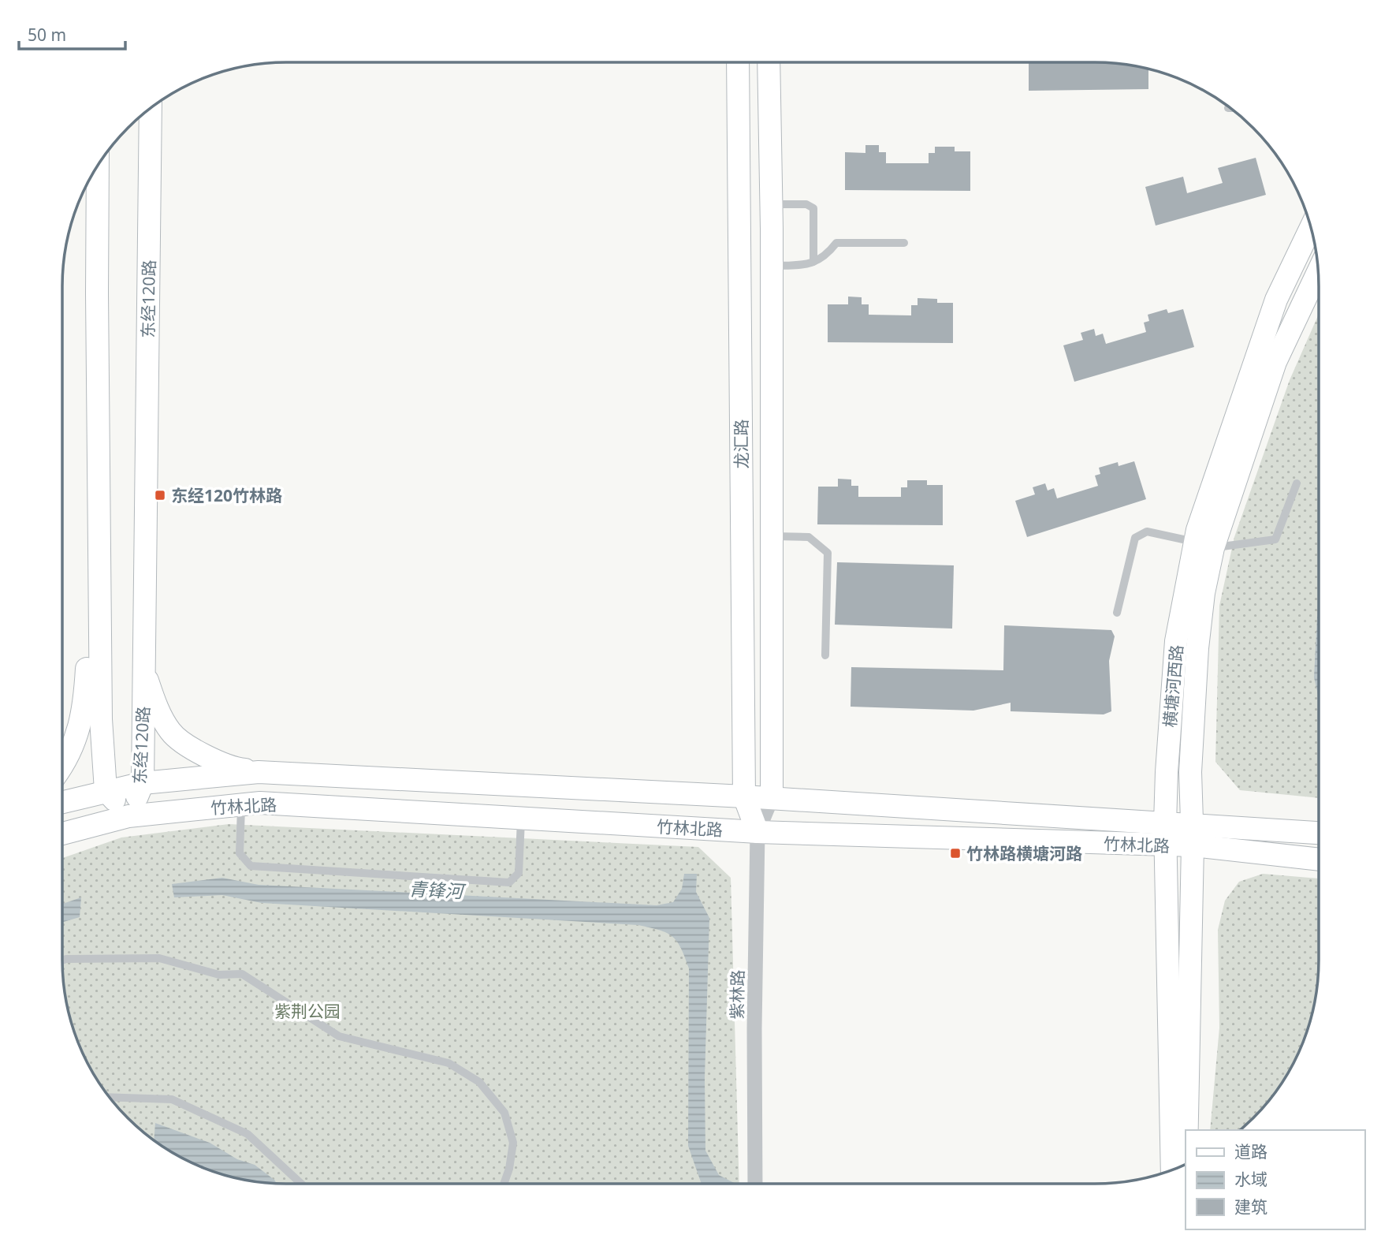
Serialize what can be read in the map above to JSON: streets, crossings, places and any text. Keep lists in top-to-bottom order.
{
  "streets": {
    "main road": [
      "东经120路",
      "龙汇路",
      "横塘河西路",
      "竹林北路"
    ],
    "street": ["紫林路"]
  },
  "crossings": [
    ["东经120路", "竹林北路"],
    ["龙汇路", "竹林北路"],
    ["龙汇路", "紫林路"],
    ["横塘河西路", "竹林北路"],
    ["竹林北路", "紫林路"]
  ],
  "water": ["青锋河"],
  "parks": ["紫荆公园"],
  "places": {
    "transit": ["东经120竹林路", "竹林路横塘河路"]
  },
  "legend": ["道路", "水域", "建筑"],
  "scale_bar": "50 m"
}
